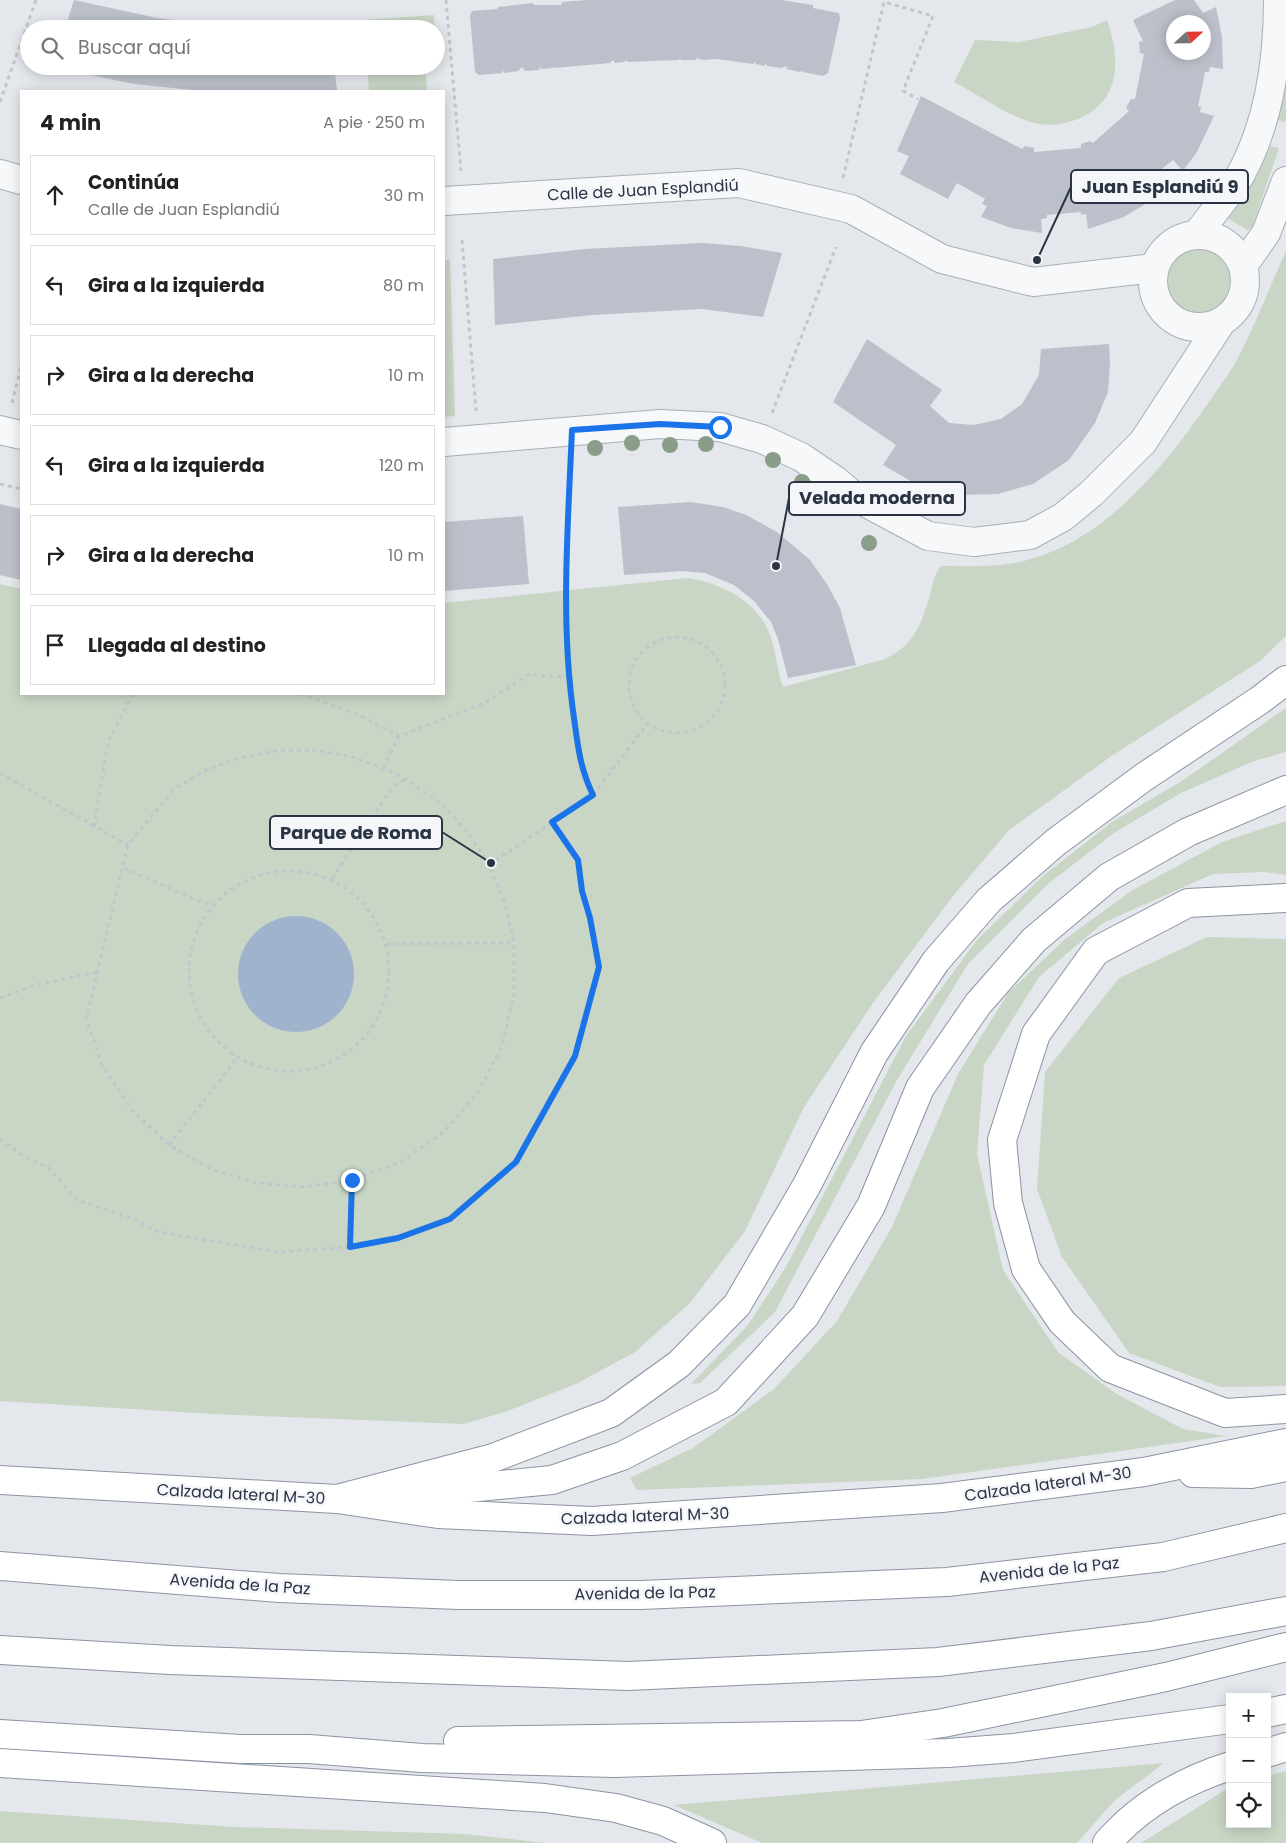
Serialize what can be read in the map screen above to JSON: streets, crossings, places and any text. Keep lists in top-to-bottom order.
{
  "streets": {
    "highway": ["Calzada lateral M-30", "Avenida de la Paz"],
    "street": ["Calle de Juan Esplandiú"]
  },
  "places": ["Juan Esplandiú 9", "Velada moderna", "Parque de Roma"],
  "north": "right",
  "page": {
    "search": "Buscar aquí",
    "heading": ["4 min", "A pie · 250 m"],
    "list": [
      ["Continúa", "Calle de Juan Esplandiú", "30 m"],
      ["Gira a la izquierda", "80 m"],
      ["Gira a la derecha", "10 m"],
      ["Gira a la izquierda", "120 m"],
      ["Gira a la derecha", "10 m"],
      "Llegada al destino"
    ],
    "map_buttons": ["+", "−"]
  }
}
